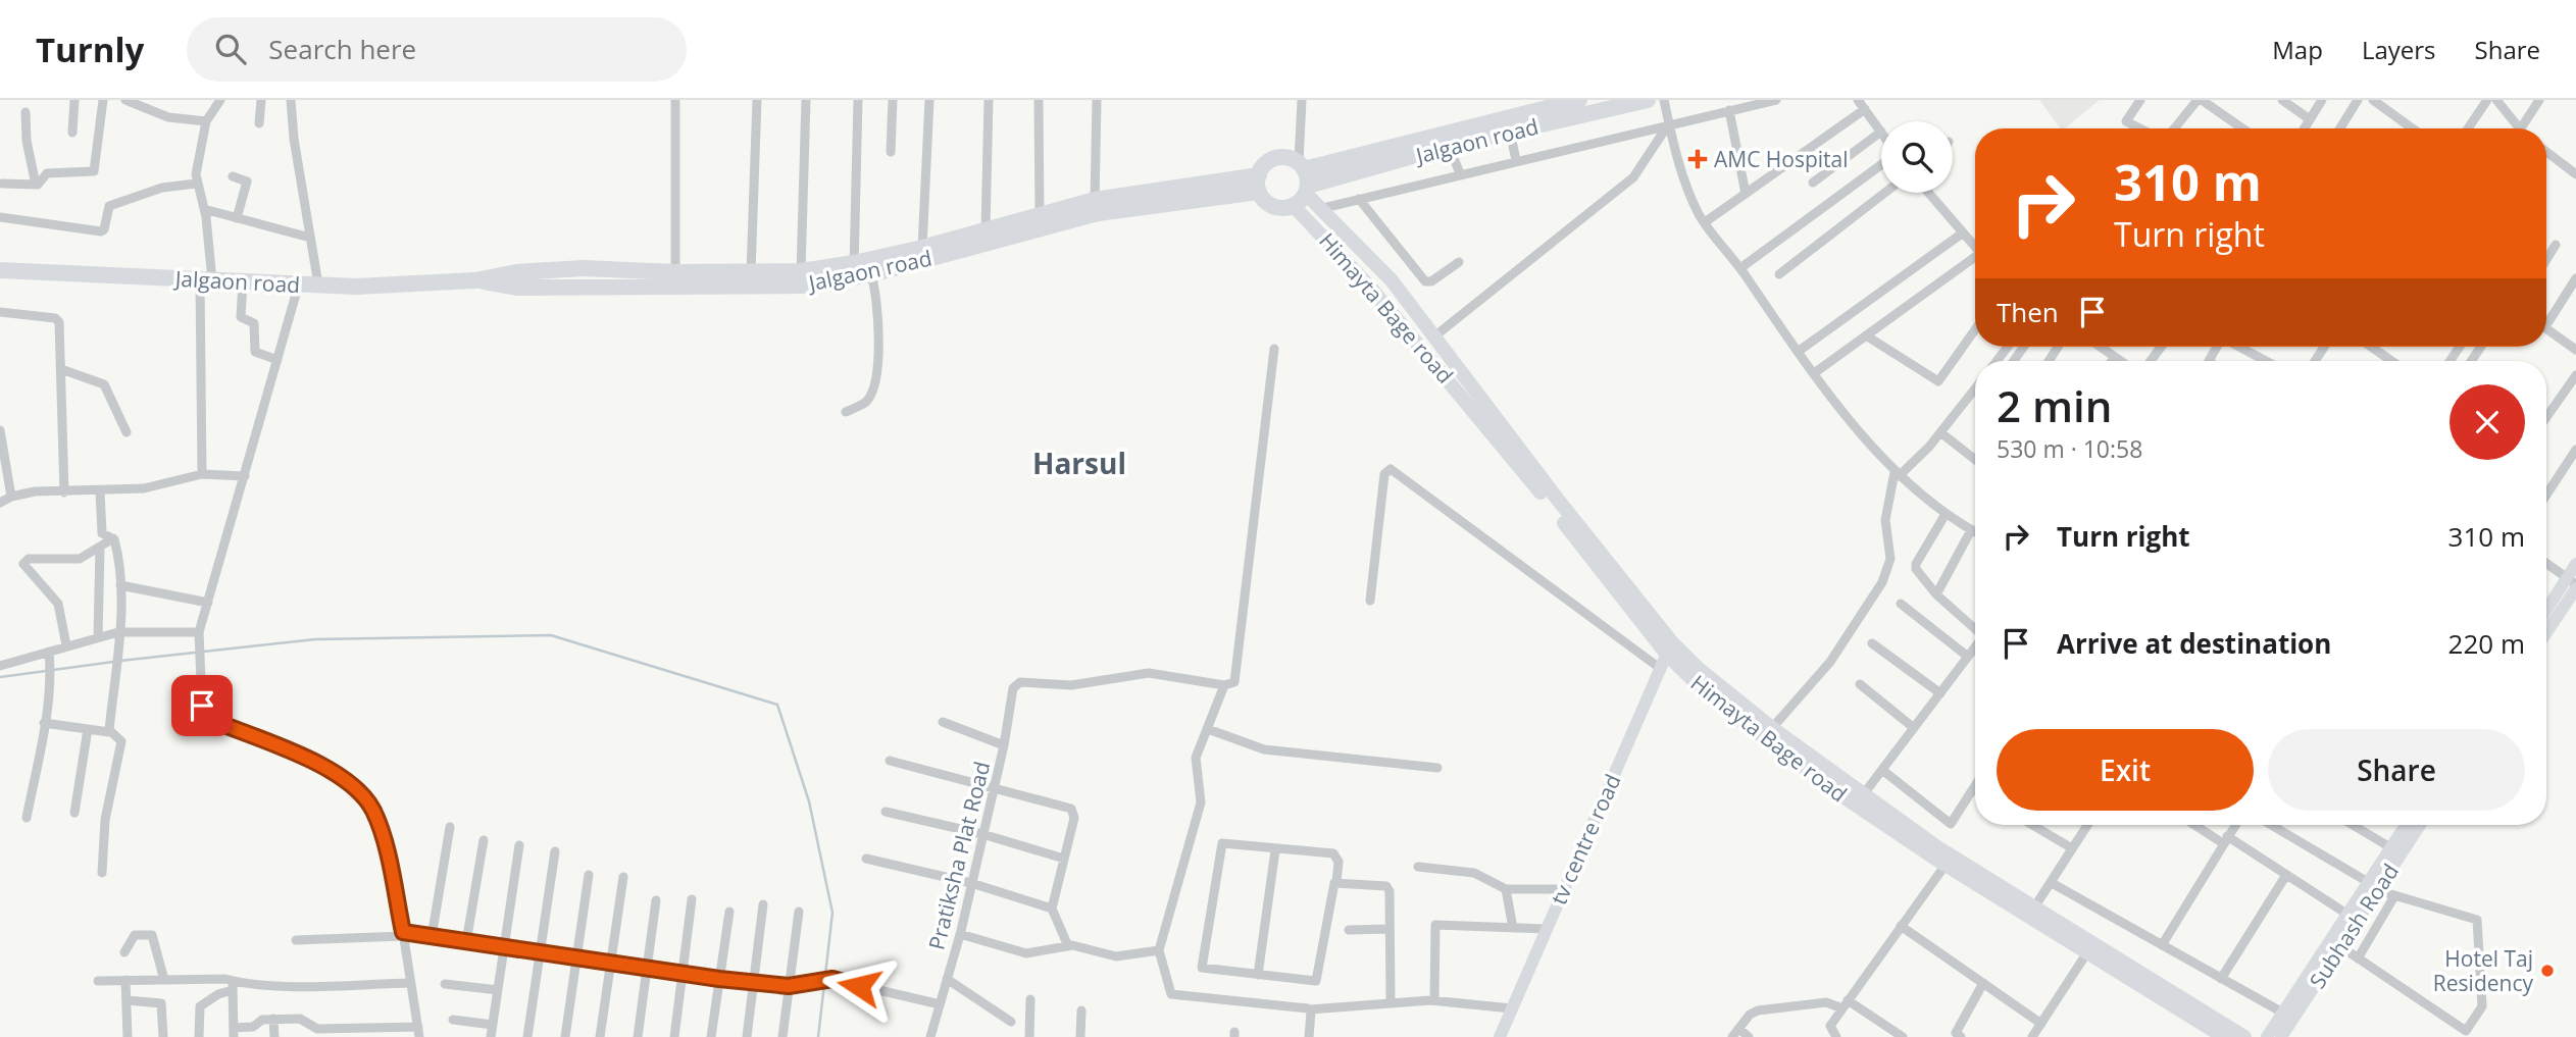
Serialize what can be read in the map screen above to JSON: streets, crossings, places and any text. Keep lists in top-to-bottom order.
{
  "streets": {
    "highway": ["Jalgaon road"],
    "main road": ["Himayta Bage road"],
    "street": ["tv centre road", "Pratiksha Plat Road", "Subhash Road"]
  },
  "crossings": [
    ["Jalgaon road", "Himayta Bage road"],
    ["Himayta Bage road", "tv centre road"]
  ],
  "districts": ["Harsul"],
  "places": {
    "health": ["AMC Hospital"],
    "other": ["Hotel Taj Residency"]
  },
  "page": {
    "header": "Turnly",
    "search": "Search here",
    "nav": ["Map", "Layers", "Share"],
    "turn": ["310 m", "Turn right"],
    "then": "Then",
    "heading": ["2 min", "530 m · 10:58"],
    "list": [
      {
        "name": "Turn right",
        "value": "310 m"
      },
      {
        "name": "Arrive at destination",
        "value": "220 m"
      }
    ],
    "buttons": ["Exit", "Share"]
  }
}
